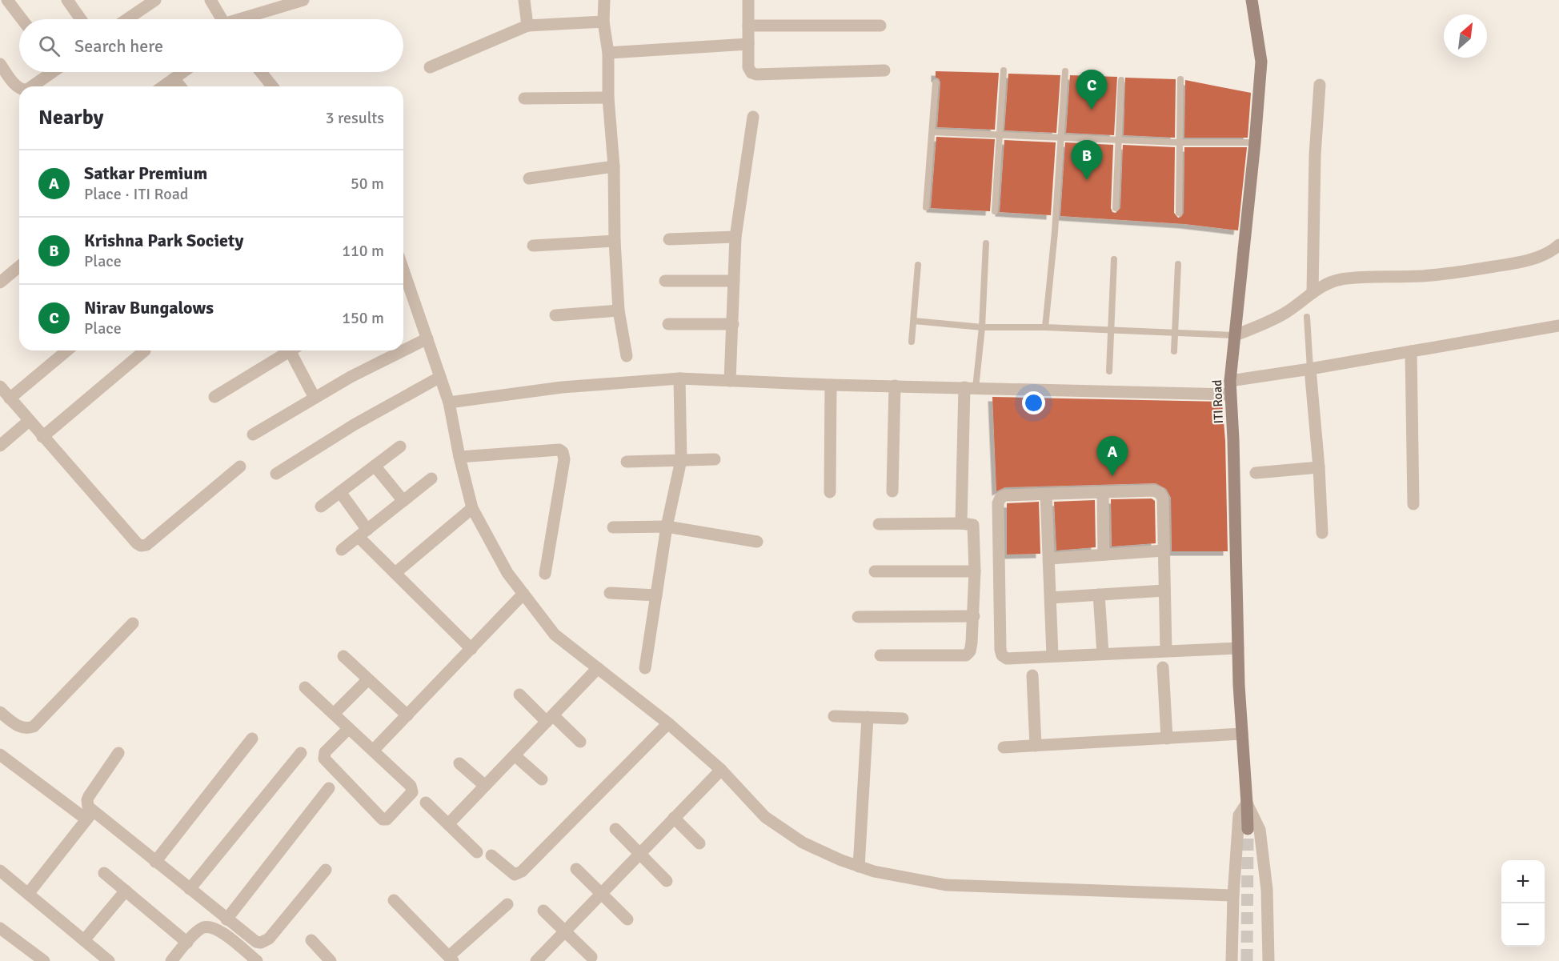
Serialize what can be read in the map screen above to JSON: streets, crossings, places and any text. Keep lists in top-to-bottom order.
{
  "streets": {
    "main road": ["ITI Road"]
  },
  "north": "top right",
  "page": {
    "search": "Search here",
    "pins": ["C", "B", "A"],
    "heading": ["Nearby", "3 results"],
    "list": [
      {
        "mark": "A",
        "name": "Satkar Premium",
        "note": "Place · ITI Road",
        "value": "50 m"
      },
      {
        "mark": "B",
        "name": "Krishna Park Society",
        "note": "Place",
        "value": "110 m"
      },
      {
        "mark": "C",
        "name": "Nirav Bungalows",
        "note": "Place",
        "value": "150 m"
      }
    ],
    "map_buttons": ["+", "−"]
  }
}
